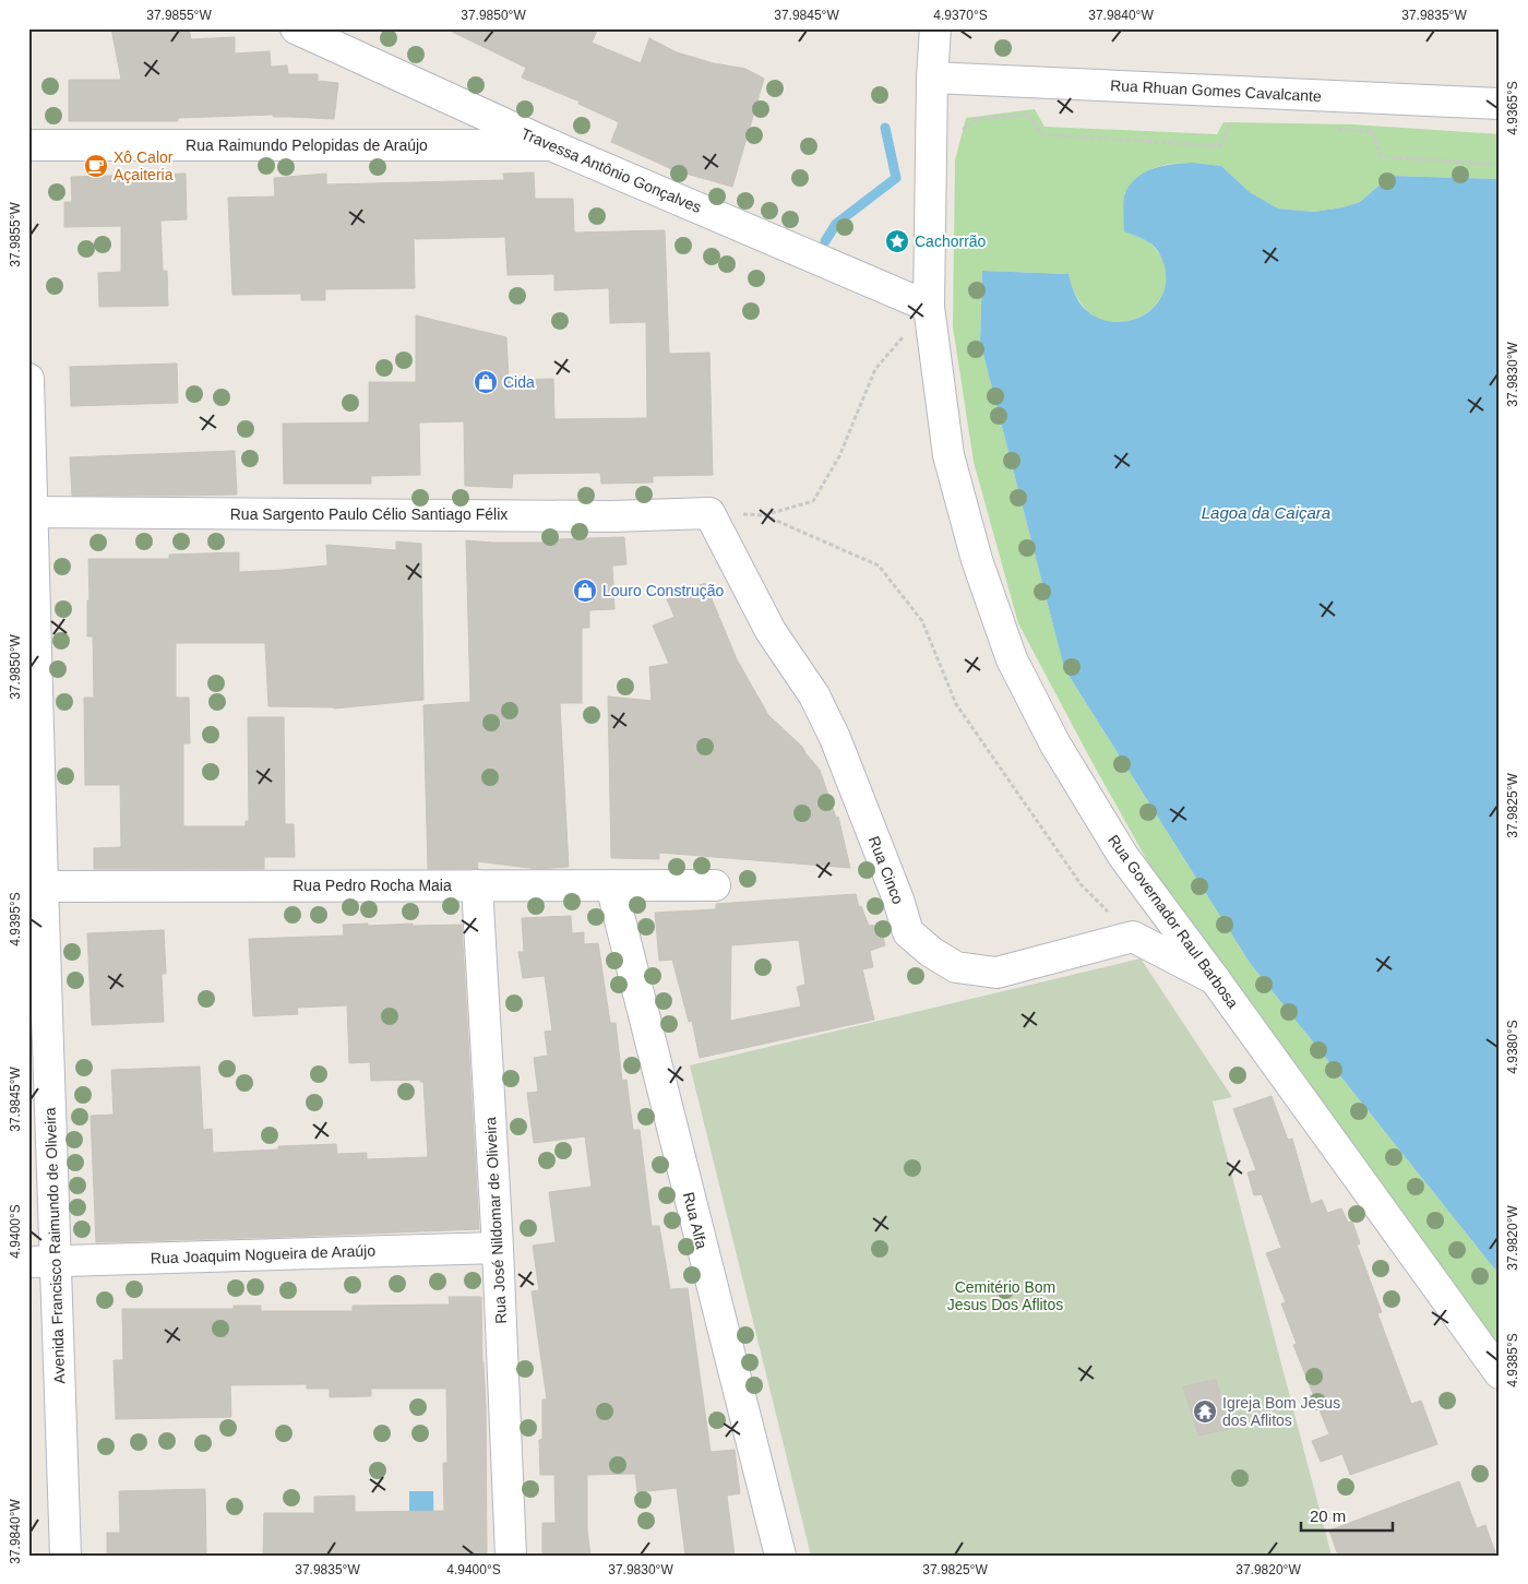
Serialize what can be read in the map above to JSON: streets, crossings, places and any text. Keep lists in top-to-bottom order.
{
  "streets": {
    "street": [
      "Rua Rhuan Gomes Cavalcante",
      "Rua Raimundo Pelopidas de Araújo",
      "Travessa Antônio Gonçalves",
      "Rua Sargento Paulo Célio Santiago Félix",
      "Rua Cinco",
      "Rua Pedro Rocha Maia",
      "Rua Governador Raul Barbosa",
      "Rua José Nildomar de Oliveira",
      "Rua Alfa",
      "Avenida Francisco Raimundo de Oliveira",
      "Rua Joaquim Nogueira de Araújo"
    ]
  },
  "crossings": [
    ["Rua Rhuan Gomes Cavalcante", "Rua Governador Raul Barbosa"],
    ["Rua Raimundo Pelopidas de Araújo", "Travessa Antônio Gonçalves"],
    ["Travessa Antônio Gonçalves", "Rua Governador Raul Barbosa"],
    ["Rua Sargento Paulo Célio Santiago Félix", "Rua Cinco"],
    ["Rua Sargento Paulo Célio Santiago Félix", "Avenida Francisco Raimundo de Oliveira"],
    ["Rua Pedro Rocha Maia", "Rua José Nildomar de Oliveira"],
    ["Rua Pedro Rocha Maia", "Rua Alfa"],
    ["Rua Pedro Rocha Maia", "Avenida Francisco Raimundo de Oliveira"],
    ["Rua José Nildomar de Oliveira", "Rua Joaquim Nogueira de Araújo"],
    ["Avenida Francisco Raimundo de Oliveira", "Rua Joaquim Nogueira de Araújo"]
  ],
  "water": ["Lagoa da Caiçara"],
  "parks": ["Cemitério Bom Jesus Dos Aflitos"],
  "places": {
    "cafe": ["Xô Calor Açaiteria"],
    "place": ["Cachorrão"],
    "shop": ["Cida", "Louro Construção"],
    "temple": ["Igreja Bom Jesus dos Aflitos"]
  },
  "scale_bar": "20 m",
  "coordinates": [
    "37.9855°W",
    "37.9850°W",
    "37.9845°W",
    "4.9370°S",
    "37.9840°W",
    "37.9835°W",
    "4.9365°S",
    "37.9830°W",
    "37.9825°W",
    "4.9395°S",
    "4.9380°S",
    "4.9400°S",
    "37.9820°W",
    "4.9385°S"
  ]
}
